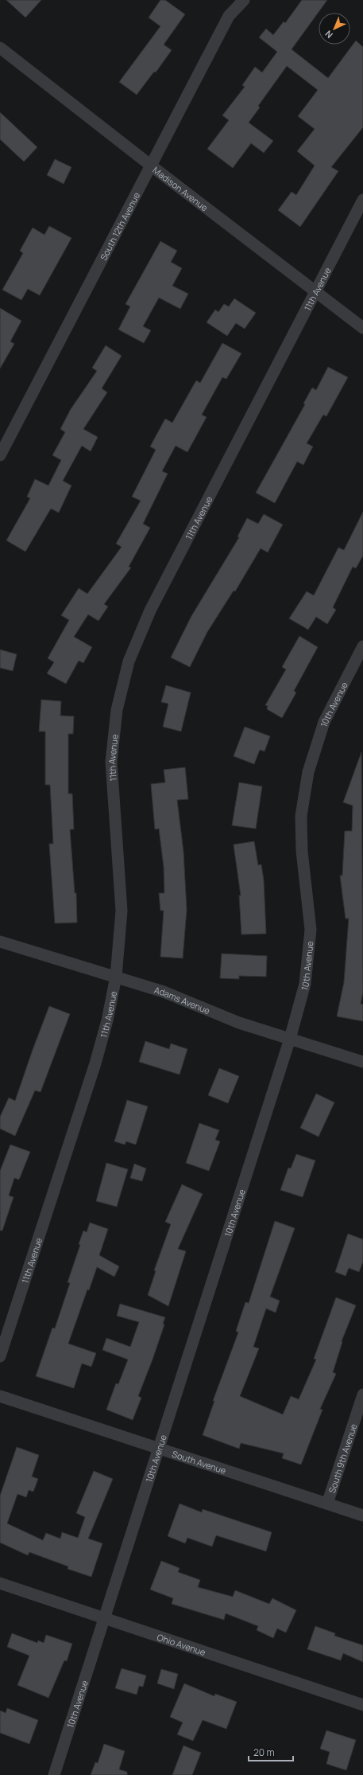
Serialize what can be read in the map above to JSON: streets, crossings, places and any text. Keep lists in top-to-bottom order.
{
  "streets": {
    "street": [
      "Madison Avenue",
      "South 12th Avenue",
      "11th Avenue",
      "10th Avenue",
      "Adams Avenue",
      "South 9th Avenue",
      "South Avenue",
      "Ohio Avenue"
    ]
  },
  "crossings": [
    ["Madison Avenue", "South 12th Avenue"],
    ["Madison Avenue", "11th Avenue"],
    ["11th Avenue", "Adams Avenue"],
    ["10th Avenue", "Adams Avenue"],
    ["10th Avenue", "South Avenue"],
    ["10th Avenue", "Ohio Avenue"],
    ["South 9th Avenue", "South Avenue"]
  ],
  "scale_bar": "20 m",
  "north": "bottom left"
}
